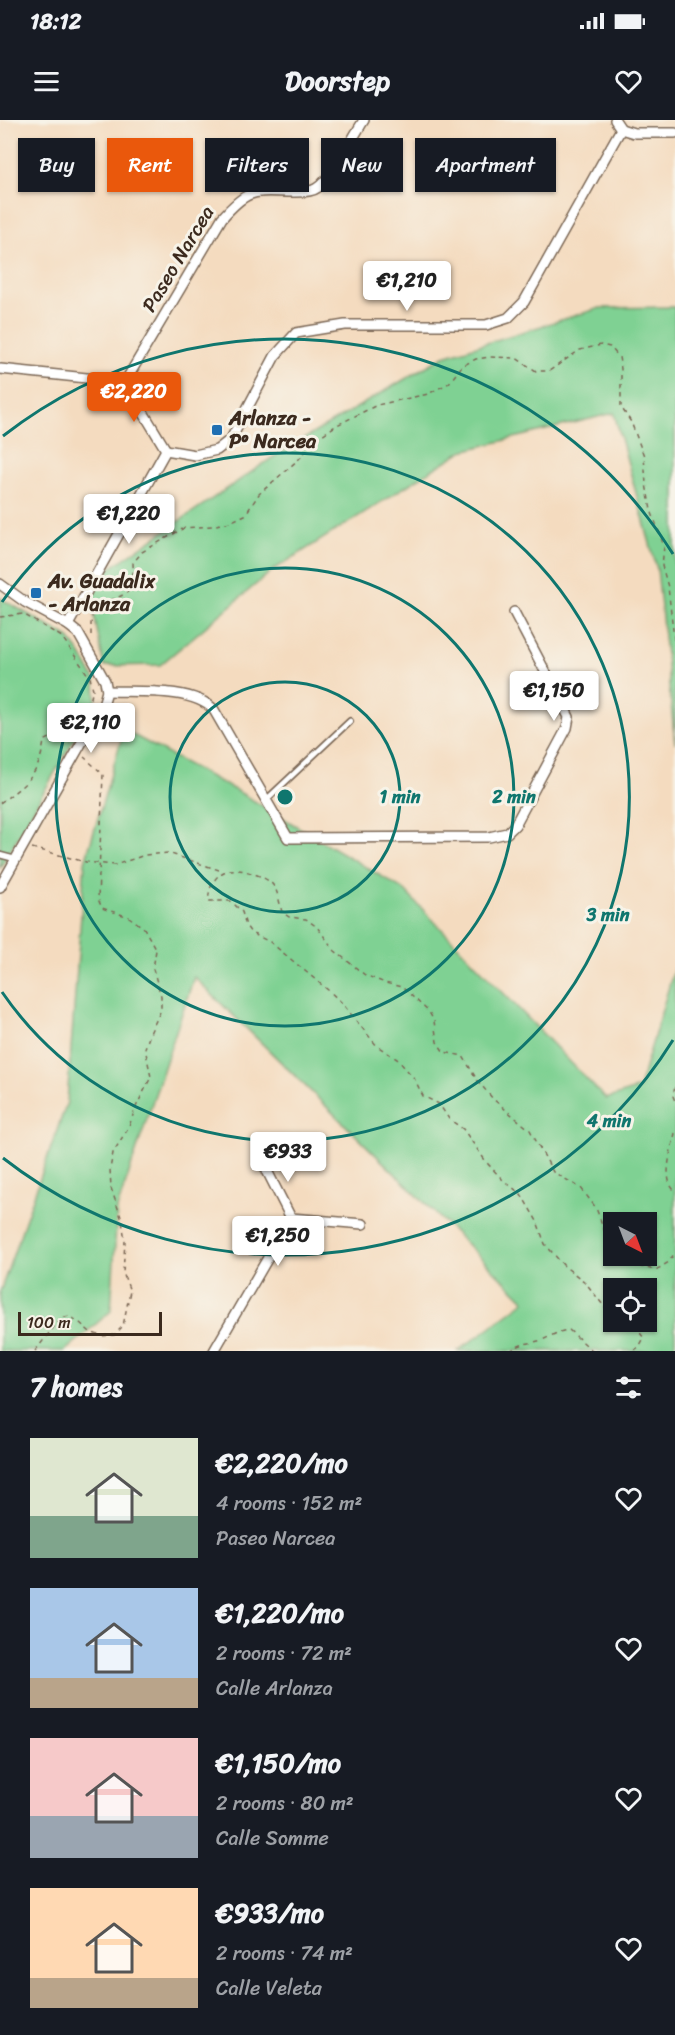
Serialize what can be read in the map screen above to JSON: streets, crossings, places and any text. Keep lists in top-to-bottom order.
{
  "streets": {
    "street": ["Paseo Narcea"]
  },
  "places": {
    "transit": ["Arlanza - Pº Narcea", "Av. Guadalix - Arlanza"]
  },
  "scale_bar": "100 m",
  "north": "bottom right",
  "page": {
    "status": "18:12",
    "header": "Doorstep",
    "chip": [
      "Buy",
      "Rent",
      "Filters",
      "New",
      "Apartment"
    ],
    "price": [
      "€1,210",
      "€2,220",
      "€1,220",
      "€1,150",
      "€2,110",
      "€933",
      "€1,250"
    ],
    "scale": "100 m",
    "heading": "7 homes",
    "list": [
      {
        "name": "€2,220/mo",
        "note": "4 rooms · 152 m² · Paseo Narcea"
      },
      {
        "name": "€1,220/mo",
        "note": "2 rooms · 72 m² · Calle Arlanza"
      },
      {
        "name": "€1,150/mo",
        "note": "2 rooms · 80 m² · Calle Somme"
      },
      {
        "name": "€933/mo",
        "note": "2 rooms · 74 m² · Calle Veleta"
      }
    ]
  },
  "rings": [
    "1 min",
    "2 min",
    "3 min",
    "4 min"
  ]
}
